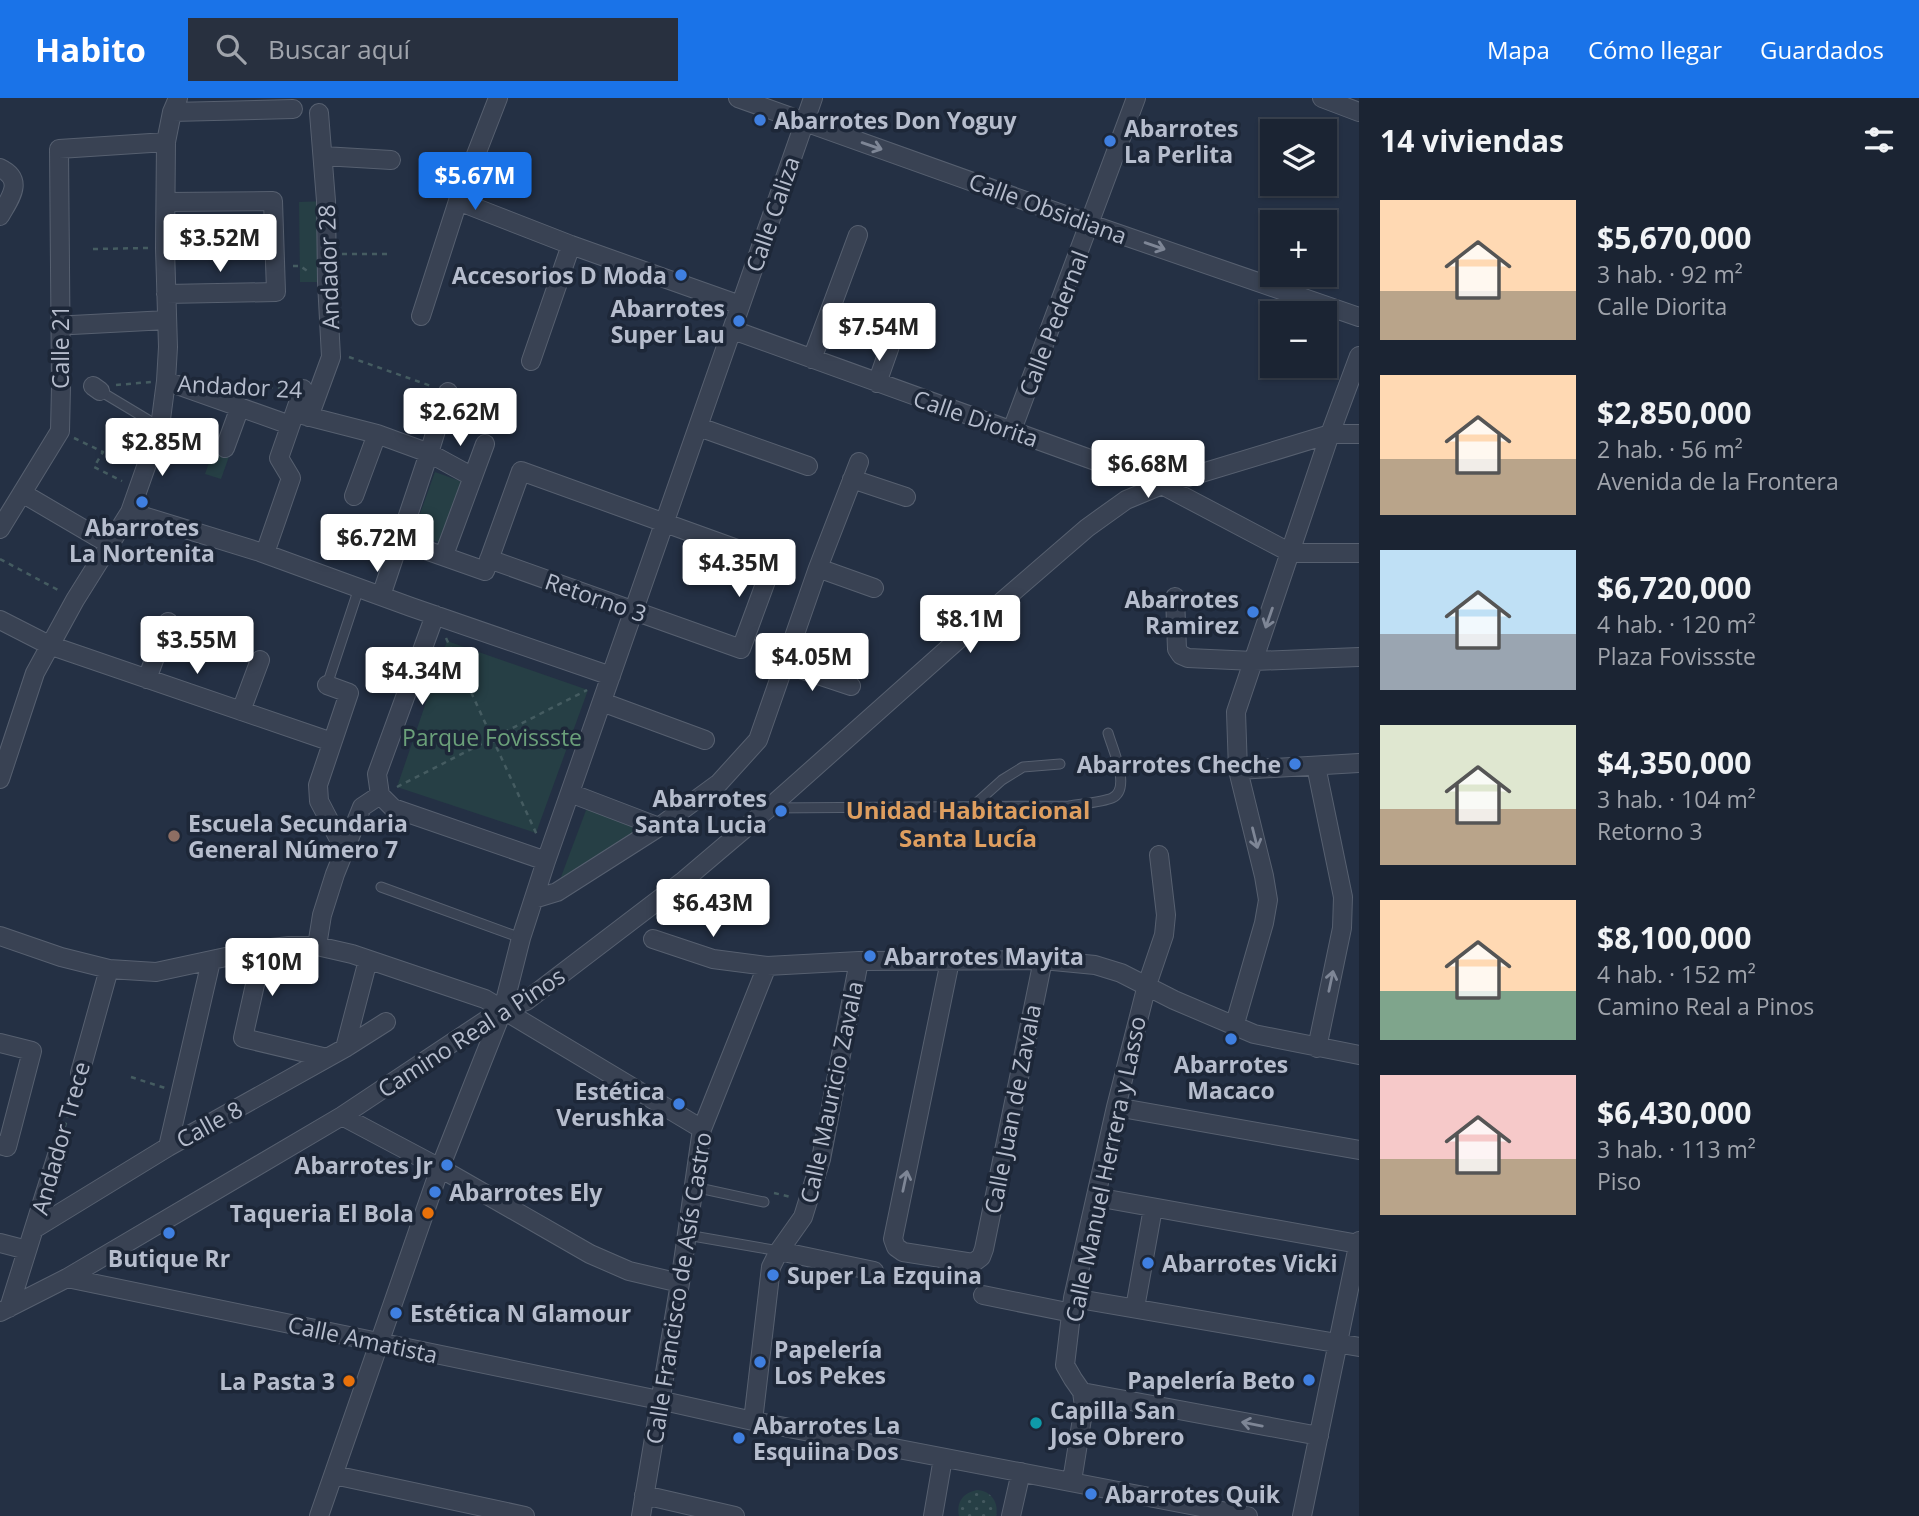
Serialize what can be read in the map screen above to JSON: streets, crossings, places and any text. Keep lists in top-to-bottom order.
{
  "streets": {
    "street": [
      "Calle Obsidiana",
      "Calle Caliza",
      "Andador 28",
      "Calle Pedernal",
      "Calle 21",
      "Andador 24",
      "Calle Diorita",
      "Retorno 3",
      "Camino Real a Pinos",
      "Calle Mauricio Zavala",
      "Calle Juan de Zavala",
      "Calle 8",
      "Andador Trece",
      "Calle Manuel Herrera y Lasso",
      "Calle Francisco de Asís Castro",
      "Calle Amatista"
    ]
  },
  "crossings": [
    ["Calle Obsidiana", "Calle Caliza"],
    ["Calle Obsidiana", "Calle Pedernal"],
    ["Calle Caliza", "Calle Diorita"],
    ["Calle Caliza", "Retorno 3"],
    ["Calle Caliza", "Camino Real a Pinos"],
    ["Calle Caliza", "Calle Amatista"],
    ["Andador 28", "Andador 24"],
    ["Calle Pedernal", "Calle Diorita"],
    ["Calle Diorita", "Camino Real a Pinos"],
    ["Camino Real a Pinos", "Andador Trece"],
    ["Camino Real a Pinos", "Calle Amatista"],
    ["Calle Mauricio Zavala", "Calle Amatista"],
    ["Calle 8", "Andador Trece"],
    ["Calle Francisco de Asís Castro", "Calle Amatista"]
  ],
  "one_way": ["Calle Obsidiana"],
  "districts": ["Unidad Habitacional Santa Lucía"],
  "parks": ["Parque Fovissste"],
  "places": [
    "Abarrotes Don Yoguy",
    "Abarrotes La Perlita",
    "Accesorios D Moda",
    "Abarrotes Super Lau",
    "Abarrotes La Nortenita",
    "Abarrotes Ramirez",
    "Abarrotes Cheche",
    "Abarrotes Santa Lucia",
    "Escuela Secundaria General Número 7",
    "Abarrotes Mayita",
    "Abarrotes Macaco",
    "Estética Verushka",
    "Abarrotes Jr",
    "Abarrotes Ely",
    "Taqueria El Bola",
    "Butique Rr",
    "Abarrotes Vicki",
    "Super La Ezquina",
    "Estética N Glamour",
    "Papelería Los Pekes",
    "Papelería Beto",
    "La Pasta 3",
    "Capilla San Jose Obrero",
    "Abarrotes La Esquiina Dos",
    "Abarrotes Quik"
  ],
  "page": {
    "header": "Habito",
    "search": "Buscar aquí",
    "nav": ["Mapa", "Cómo llegar", "Guardados"],
    "heading": "14 viviendas",
    "map_buttons": ["+", "−"],
    "price": [
      "$5.67M",
      "$3.52M",
      "$7.54M",
      "$2.62M",
      "$2.85M",
      "$6.68M",
      "$6.72M",
      "$4.35M",
      "$8.1M",
      "$3.55M",
      "$4.05M",
      "$4.34M",
      "$6.43M",
      "$10M"
    ],
    "list": [
      {
        "name": "$5,670,000",
        "note": "3 hab. · 92 m² · Calle Diorita"
      },
      {
        "name": "$2,850,000",
        "note": "2 hab. · 56 m² · Avenida de la Frontera"
      },
      {
        "name": "$6,720,000",
        "note": "4 hab. · 120 m² · Plaza Fovissste"
      },
      {
        "name": "$4,350,000",
        "note": "3 hab. · 104 m² · Retorno 3"
      },
      {
        "name": "$8,100,000",
        "note": "4 hab. · 152 m² · Camino Real a Pinos"
      },
      {
        "name": "$6,430,000",
        "note": "3 hab. · 113 m² · Piso"
      }
    ]
  }
}
